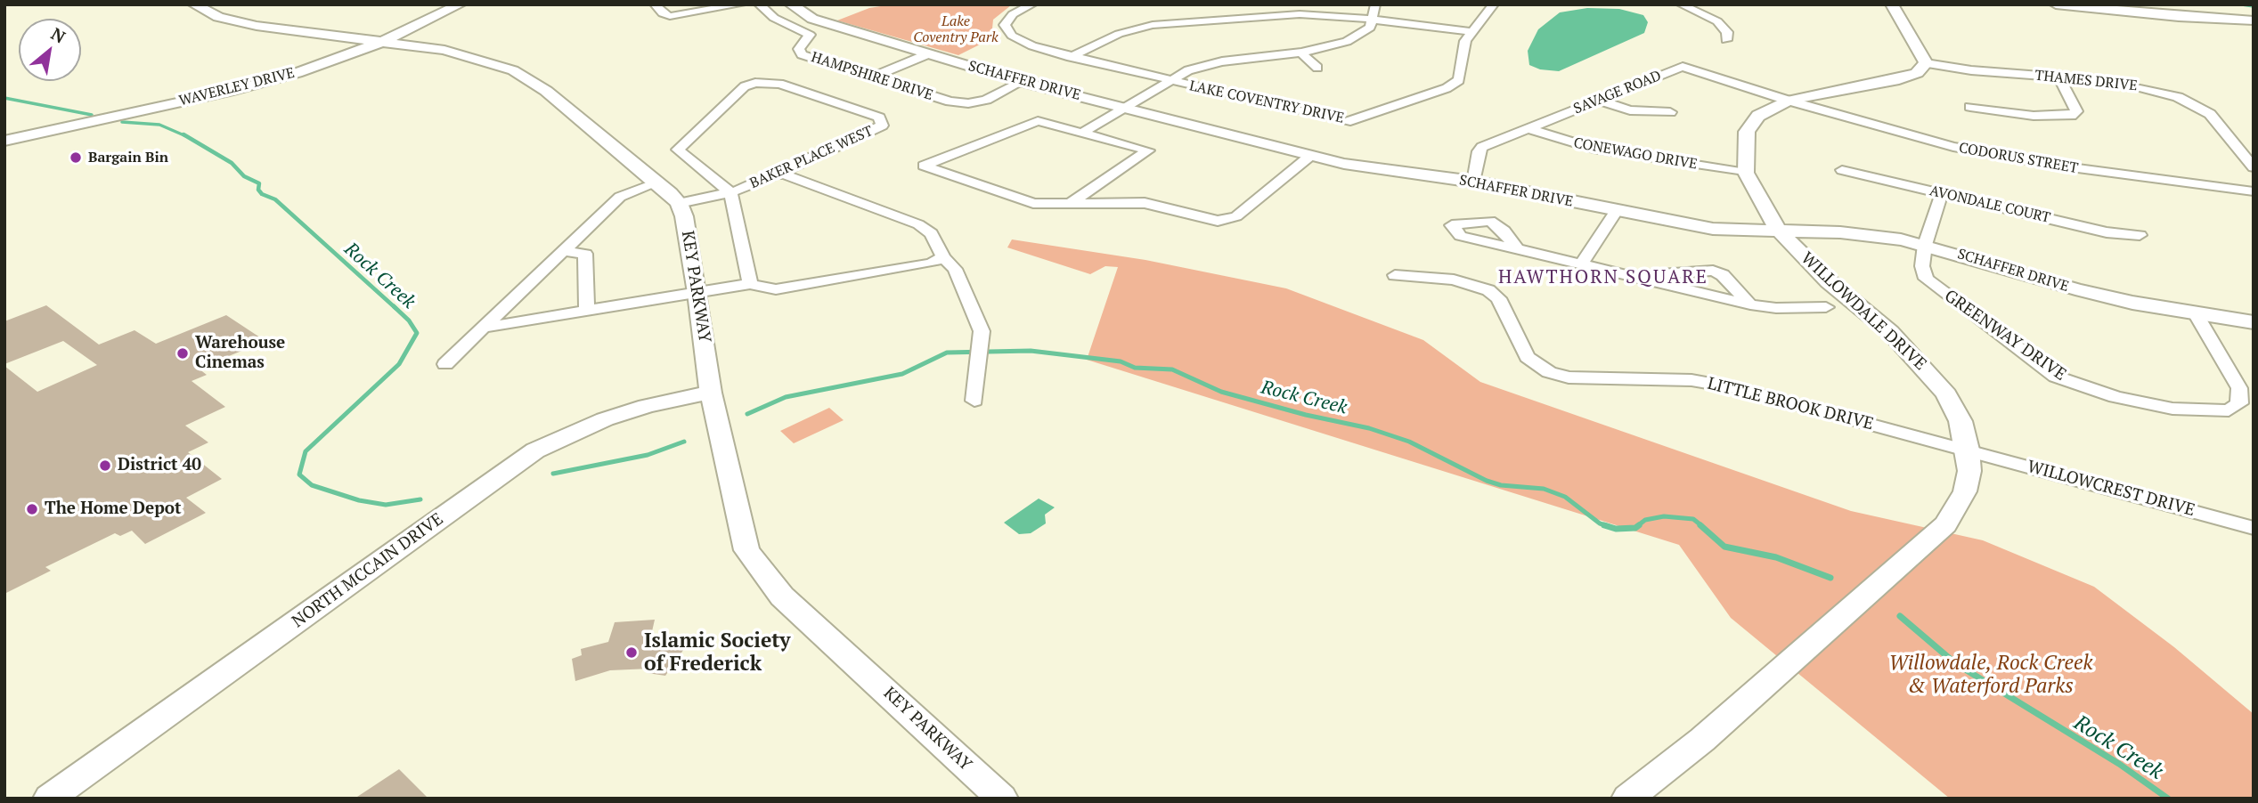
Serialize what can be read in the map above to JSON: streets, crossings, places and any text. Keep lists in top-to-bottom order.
{
  "streets": {
    "street": [
      "HAMPSHIRE DRIVE",
      "SCHAFFER DRIVE",
      "THAMES DRIVE",
      "WAVERLEY DRIVE",
      "SAVAGE ROAD",
      "LAKE COVENTRY DRIVE",
      "CONEWAGO DRIVE",
      "BAKER PLACE WEST",
      "CODORUS STREET",
      "AVONDALE COURT",
      "KEY PARKWAY",
      "WILLOWDALE DRIVE",
      "GREENWAY DRIVE",
      "LITTLE BROOK DRIVE",
      "WILLOWCREST DRIVE",
      "NORTH MCCAIN DRIVE"
    ]
  },
  "crossings": [
    ["HAMPSHIRE DRIVE", "SCHAFFER DRIVE"],
    ["SCHAFFER DRIVE", "SAVAGE ROAD"],
    ["SCHAFFER DRIVE", "WILLOWDALE DRIVE"],
    ["SCHAFFER DRIVE", "GREENWAY DRIVE"],
    ["WAVERLEY DRIVE", "KEY PARKWAY"],
    ["SAVAGE ROAD", "CONEWAGO DRIVE"],
    ["SAVAGE ROAD", "CODORUS STREET"],
    ["CONEWAGO DRIVE", "WILLOWDALE DRIVE"],
    ["BAKER PLACE WEST", "KEY PARKWAY"],
    ["KEY PARKWAY", "NORTH MCCAIN DRIVE"],
    ["WILLOWDALE DRIVE", "LITTLE BROOK DRIVE"],
    ["WILLOWDALE DRIVE", "WILLOWCREST DRIVE"],
    ["LITTLE BROOK DRIVE", "WILLOWCREST DRIVE"]
  ],
  "districts": ["HAWTHORN SQUARE"],
  "water": ["Rock Creek"],
  "parks": ["Lake Coventry Park", "Willowdale, Rock Creek & Waterford Parks"],
  "places": [
    "Bargain Bin",
    "Warehouse Cinemas",
    "District 40",
    "The Home Depot",
    "Islamic Society of Frederick"
  ],
  "north": "top right"
}
